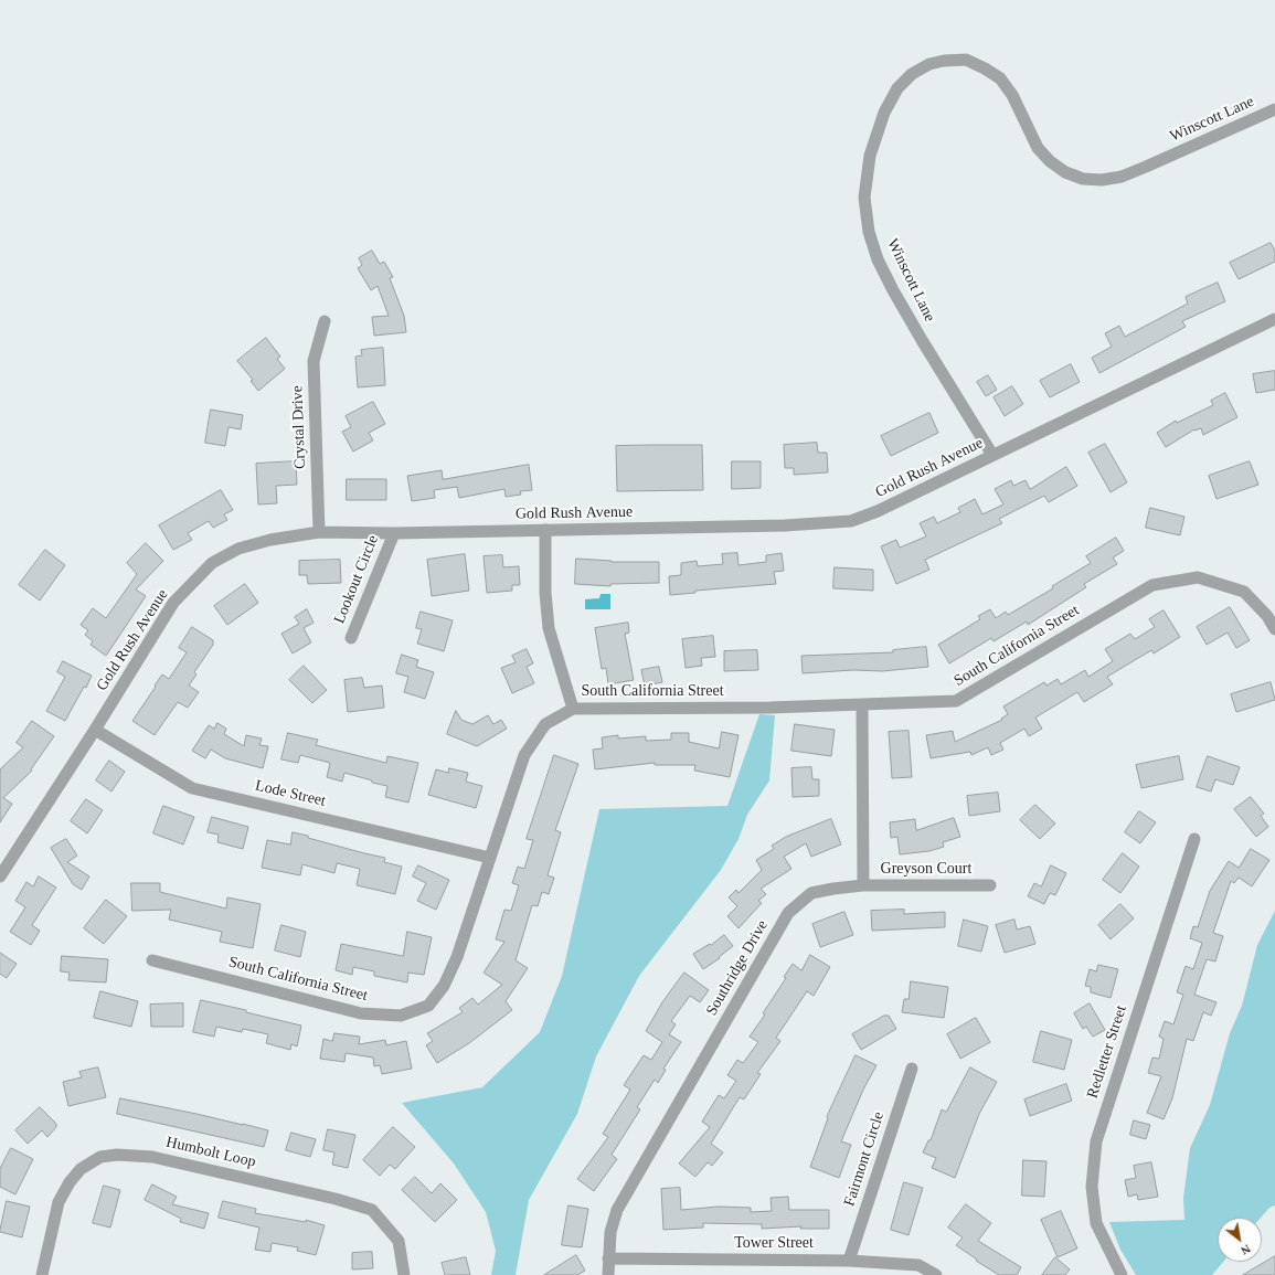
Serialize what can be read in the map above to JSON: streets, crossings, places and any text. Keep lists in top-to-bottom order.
{
  "streets": {
    "street": [
      "Winscott Lane",
      "Crystal Drive",
      "Gold Rush Avenue",
      "Lookout Circle",
      "South California Street",
      "Lode Street",
      "Greyson Court",
      "Southridge Drive",
      "Redletter Street",
      "Humbolt Loop",
      "Fairmont Circle",
      "Tower Street"
    ]
  },
  "crossings": [
    ["Winscott Lane", "Gold Rush Avenue"],
    ["Crystal Drive", "Gold Rush Avenue"],
    ["Gold Rush Avenue", "Lookout Circle"],
    ["Gold Rush Avenue", "Lode Street"],
    ["South California Street", "Lode Street"],
    ["Greyson Court", "Southridge Drive"],
    ["Southridge Drive", "Tower Street"],
    ["Fairmont Circle", "Tower Street"]
  ],
  "north": "bottom right"
}
